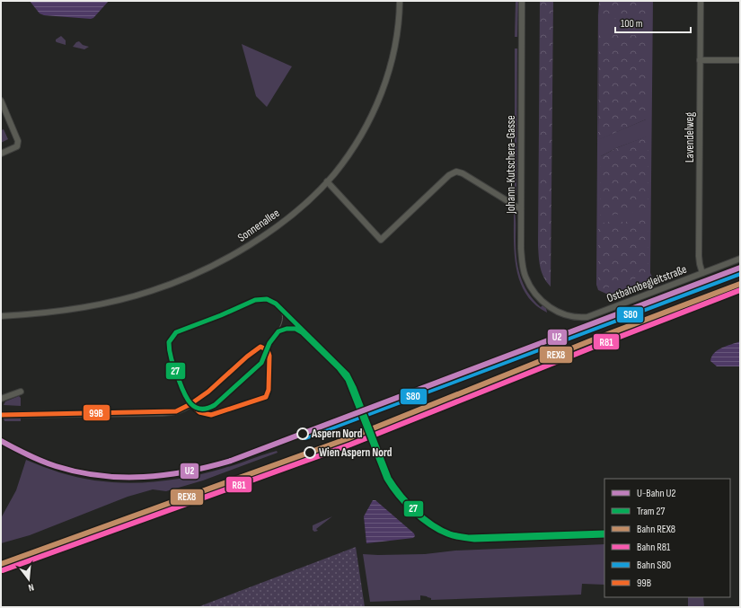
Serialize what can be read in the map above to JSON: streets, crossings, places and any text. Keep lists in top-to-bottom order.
{
  "streets": {
    "street": [
      "Lavendelweg",
      "Johann-Kutschera-Gasse",
      "Sonnenallee",
      "Ostbahnbegleitstraße"
    ]
  },
  "crossings": [
    ["Lavendelweg", "Ostbahnbegleitstraße"],
    ["Johann-Kutschera-Gasse", "Ostbahnbegleitstraße"]
  ],
  "places": ["Aspern Nord", "Wien Aspern Nord"],
  "lines": [
    "metro line U2",
    "rail line S80",
    "rail line REX8",
    "rail line R81",
    "tram line 27",
    "transit line 99B"
  ],
  "legend": [
    "U-Bahn U2",
    "Tram 27",
    "Bahn REX8",
    "Bahn R81",
    "Bahn S80",
    "99B"
  ],
  "scale_bar": "100 m",
  "north": "bottom"
}
